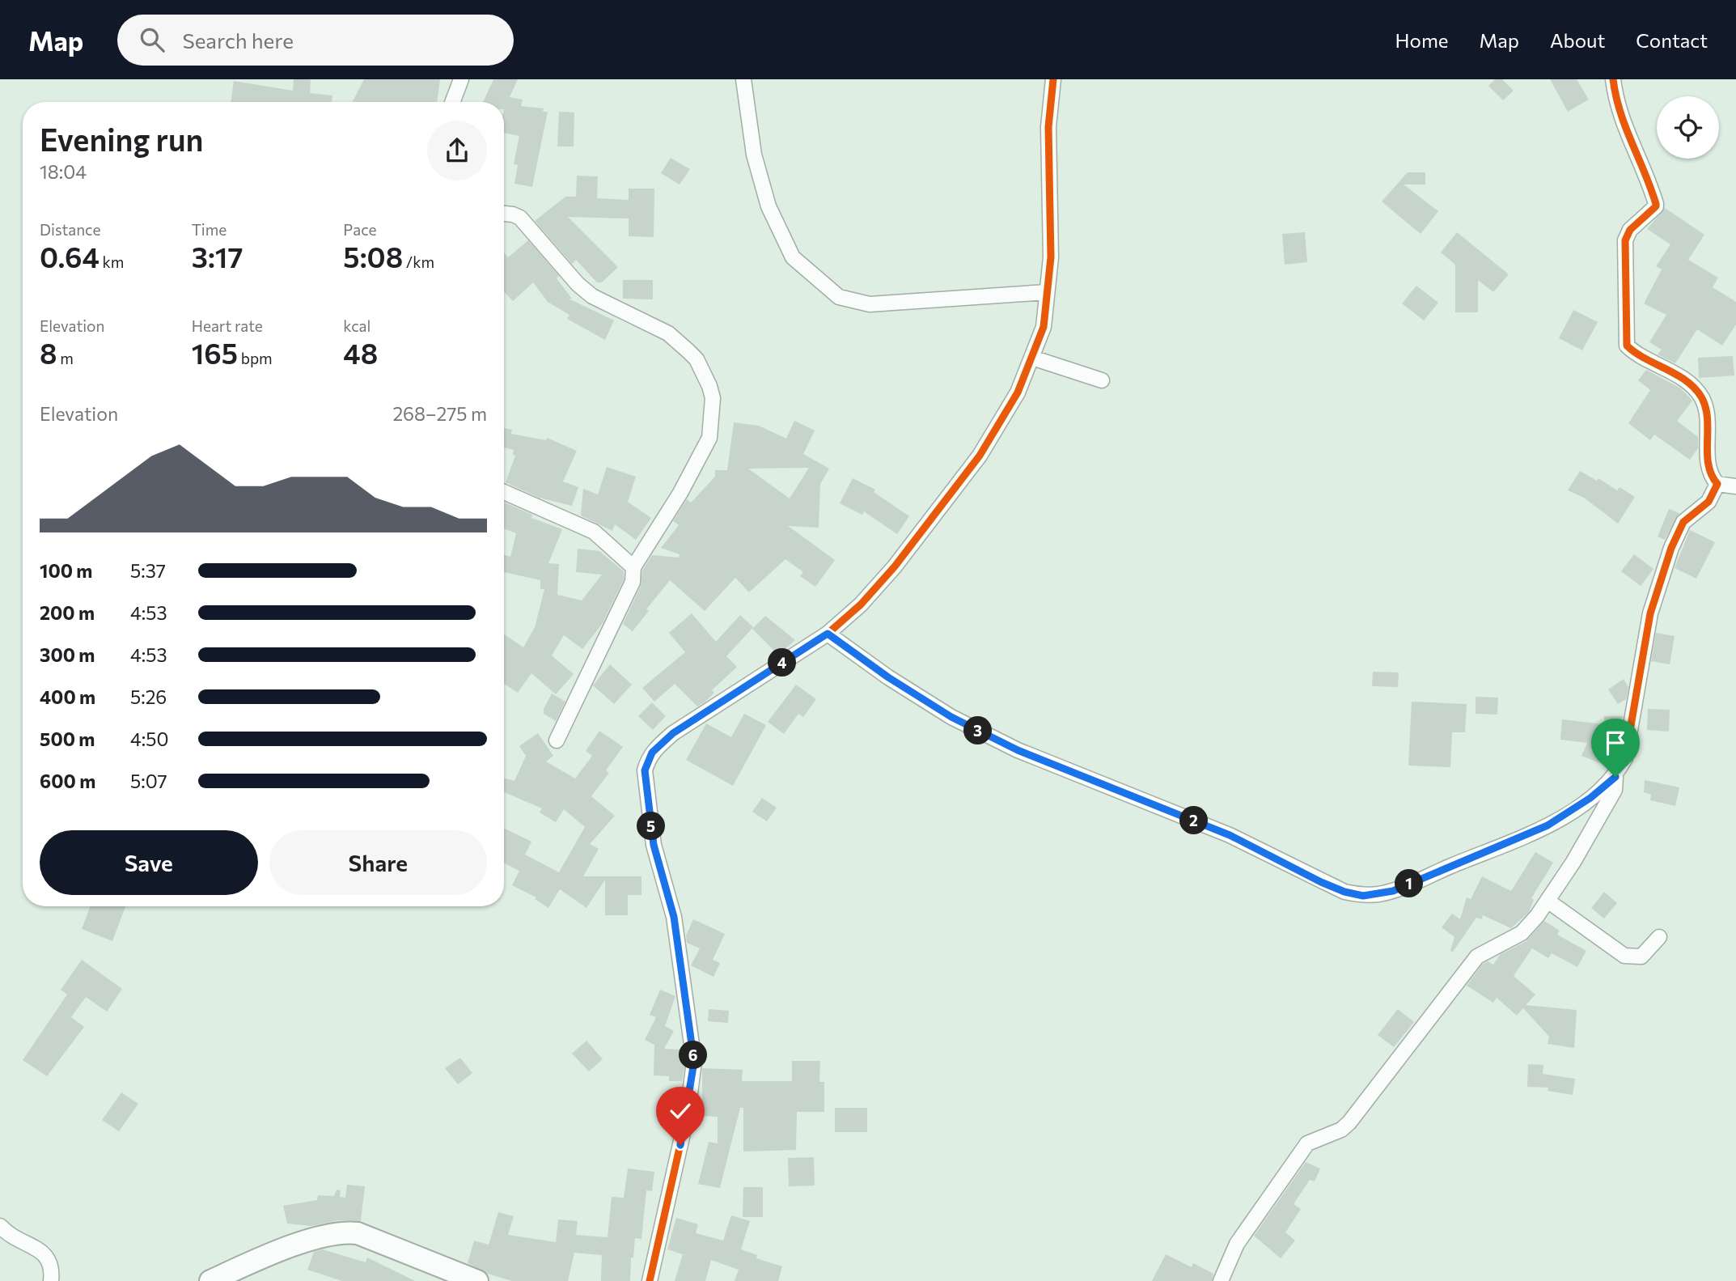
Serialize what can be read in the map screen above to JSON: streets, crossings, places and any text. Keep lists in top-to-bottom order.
{
  "page": {
    "header": "Map",
    "search": "Search here",
    "nav": [
      "Home",
      "Map",
      "About",
      "Contact"
    ],
    "heading": ["Evening run", "18:04"],
    "stats": [
      ["Distance", "0.64 km"],
      ["Time", "3:17"],
      ["Pace", "5:08 /km"],
      ["Elevation", "8 m"],
      ["Heart rate", "165 bpm"],
      ["kcal", "48"]
    ],
    "chart": ["Elevation", "268–275 m"],
    "list": [
      {
        "name": "100 m",
        "note": "5:37"
      },
      {
        "name": "200 m",
        "note": "4:53"
      },
      {
        "name": "300 m",
        "note": "4:53"
      },
      {
        "name": "400 m",
        "note": "5:26"
      },
      {
        "name": "500 m",
        "note": "4:50"
      },
      {
        "name": "600 m",
        "note": "5:07"
      }
    ],
    "pins": [
      "4",
      "3",
      "2",
      "5",
      "1",
      "6"
    ],
    "buttons": ["Save", "Share"]
  }
}
